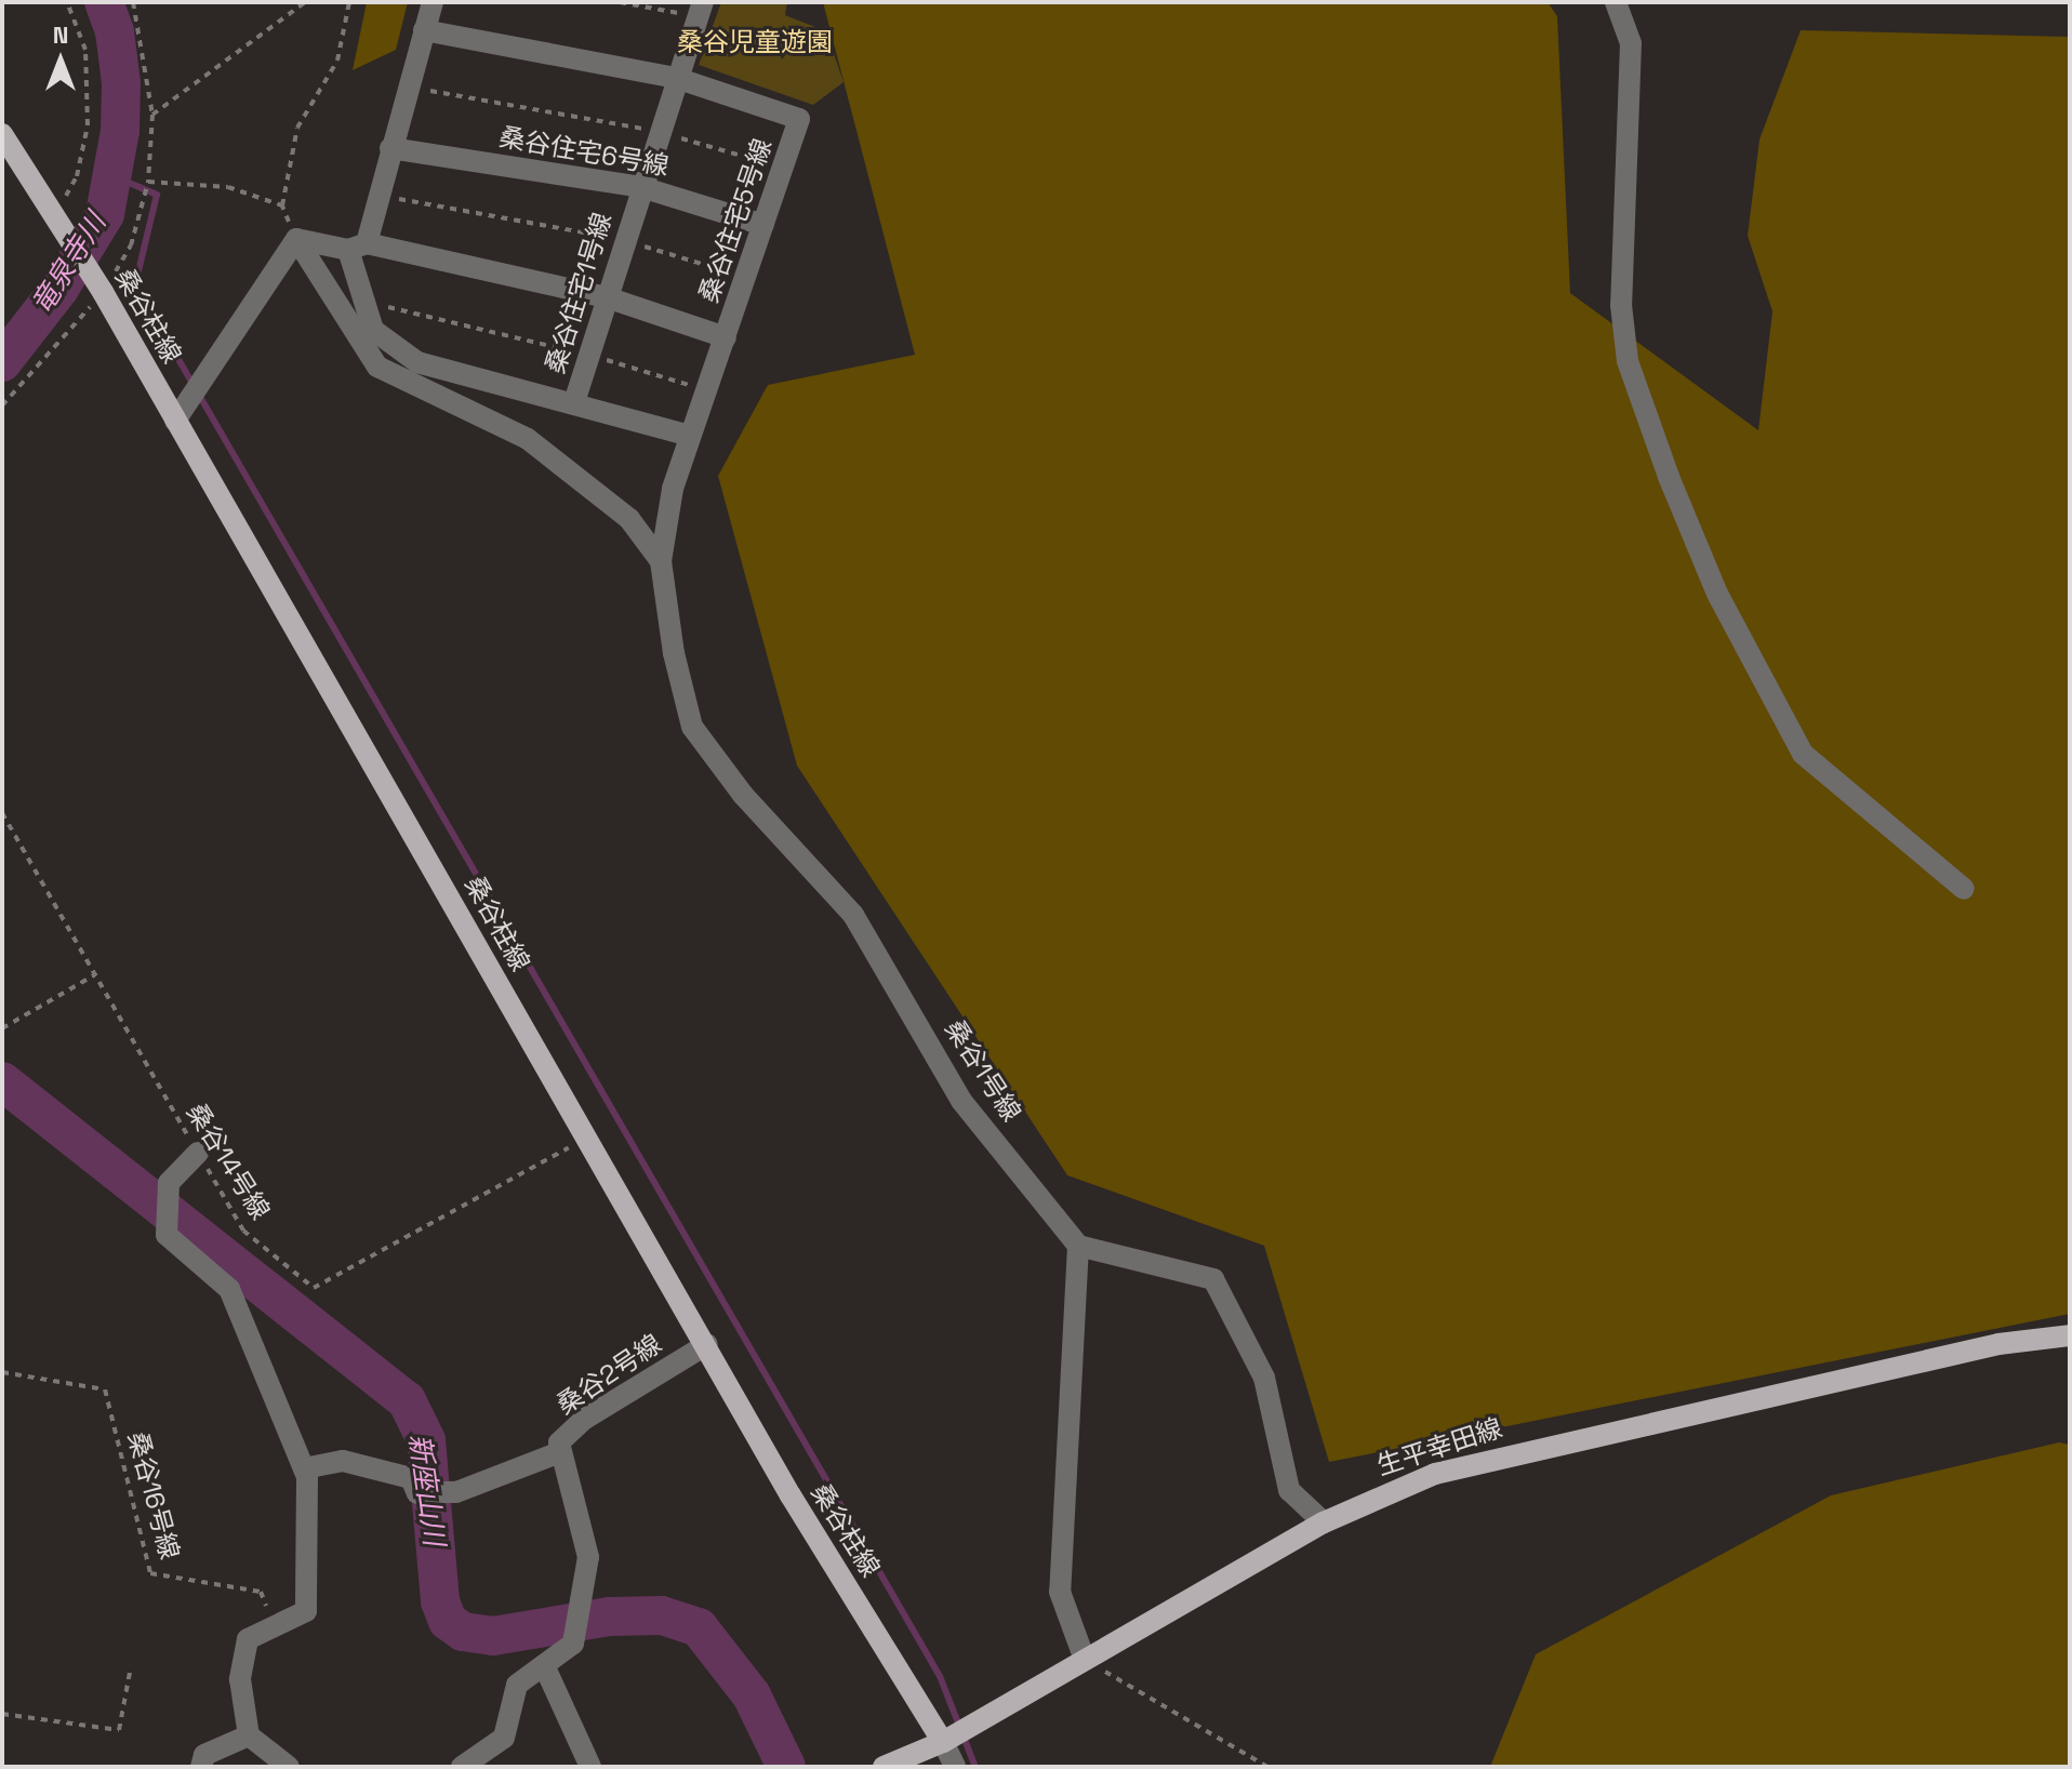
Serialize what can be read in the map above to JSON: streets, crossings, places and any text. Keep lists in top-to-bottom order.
{
  "streets": {
    "main road": ["桑谷柱線", "生平幸田線"],
    "street": [
      "桑谷住宅6号線",
      "桑谷住宅5号線",
      "桑谷住宅1号線",
      "桑谷1号線",
      "桑谷2号線"
    ],
    "path": ["桑谷14号線", "桑谷16号線"]
  },
  "crossings": [
    ["桑谷住宅6号線", "桑谷住宅5号線"],
    ["桑谷住宅6号線", "桑谷住宅1号線"],
    ["桑谷住宅5号線", "桑谷住宅1号線"],
    ["桑谷住宅5号線", "桑谷1号線"],
    ["桑谷柱線", "桑谷14号線"],
    ["桑谷柱線", "桑谷2号線"],
    ["桑谷柱線", "生平幸田線"]
  ],
  "water": ["竜泉寺川", "新座山川"],
  "parks": ["桑谷児童遊園"],
  "north": "top"
}
